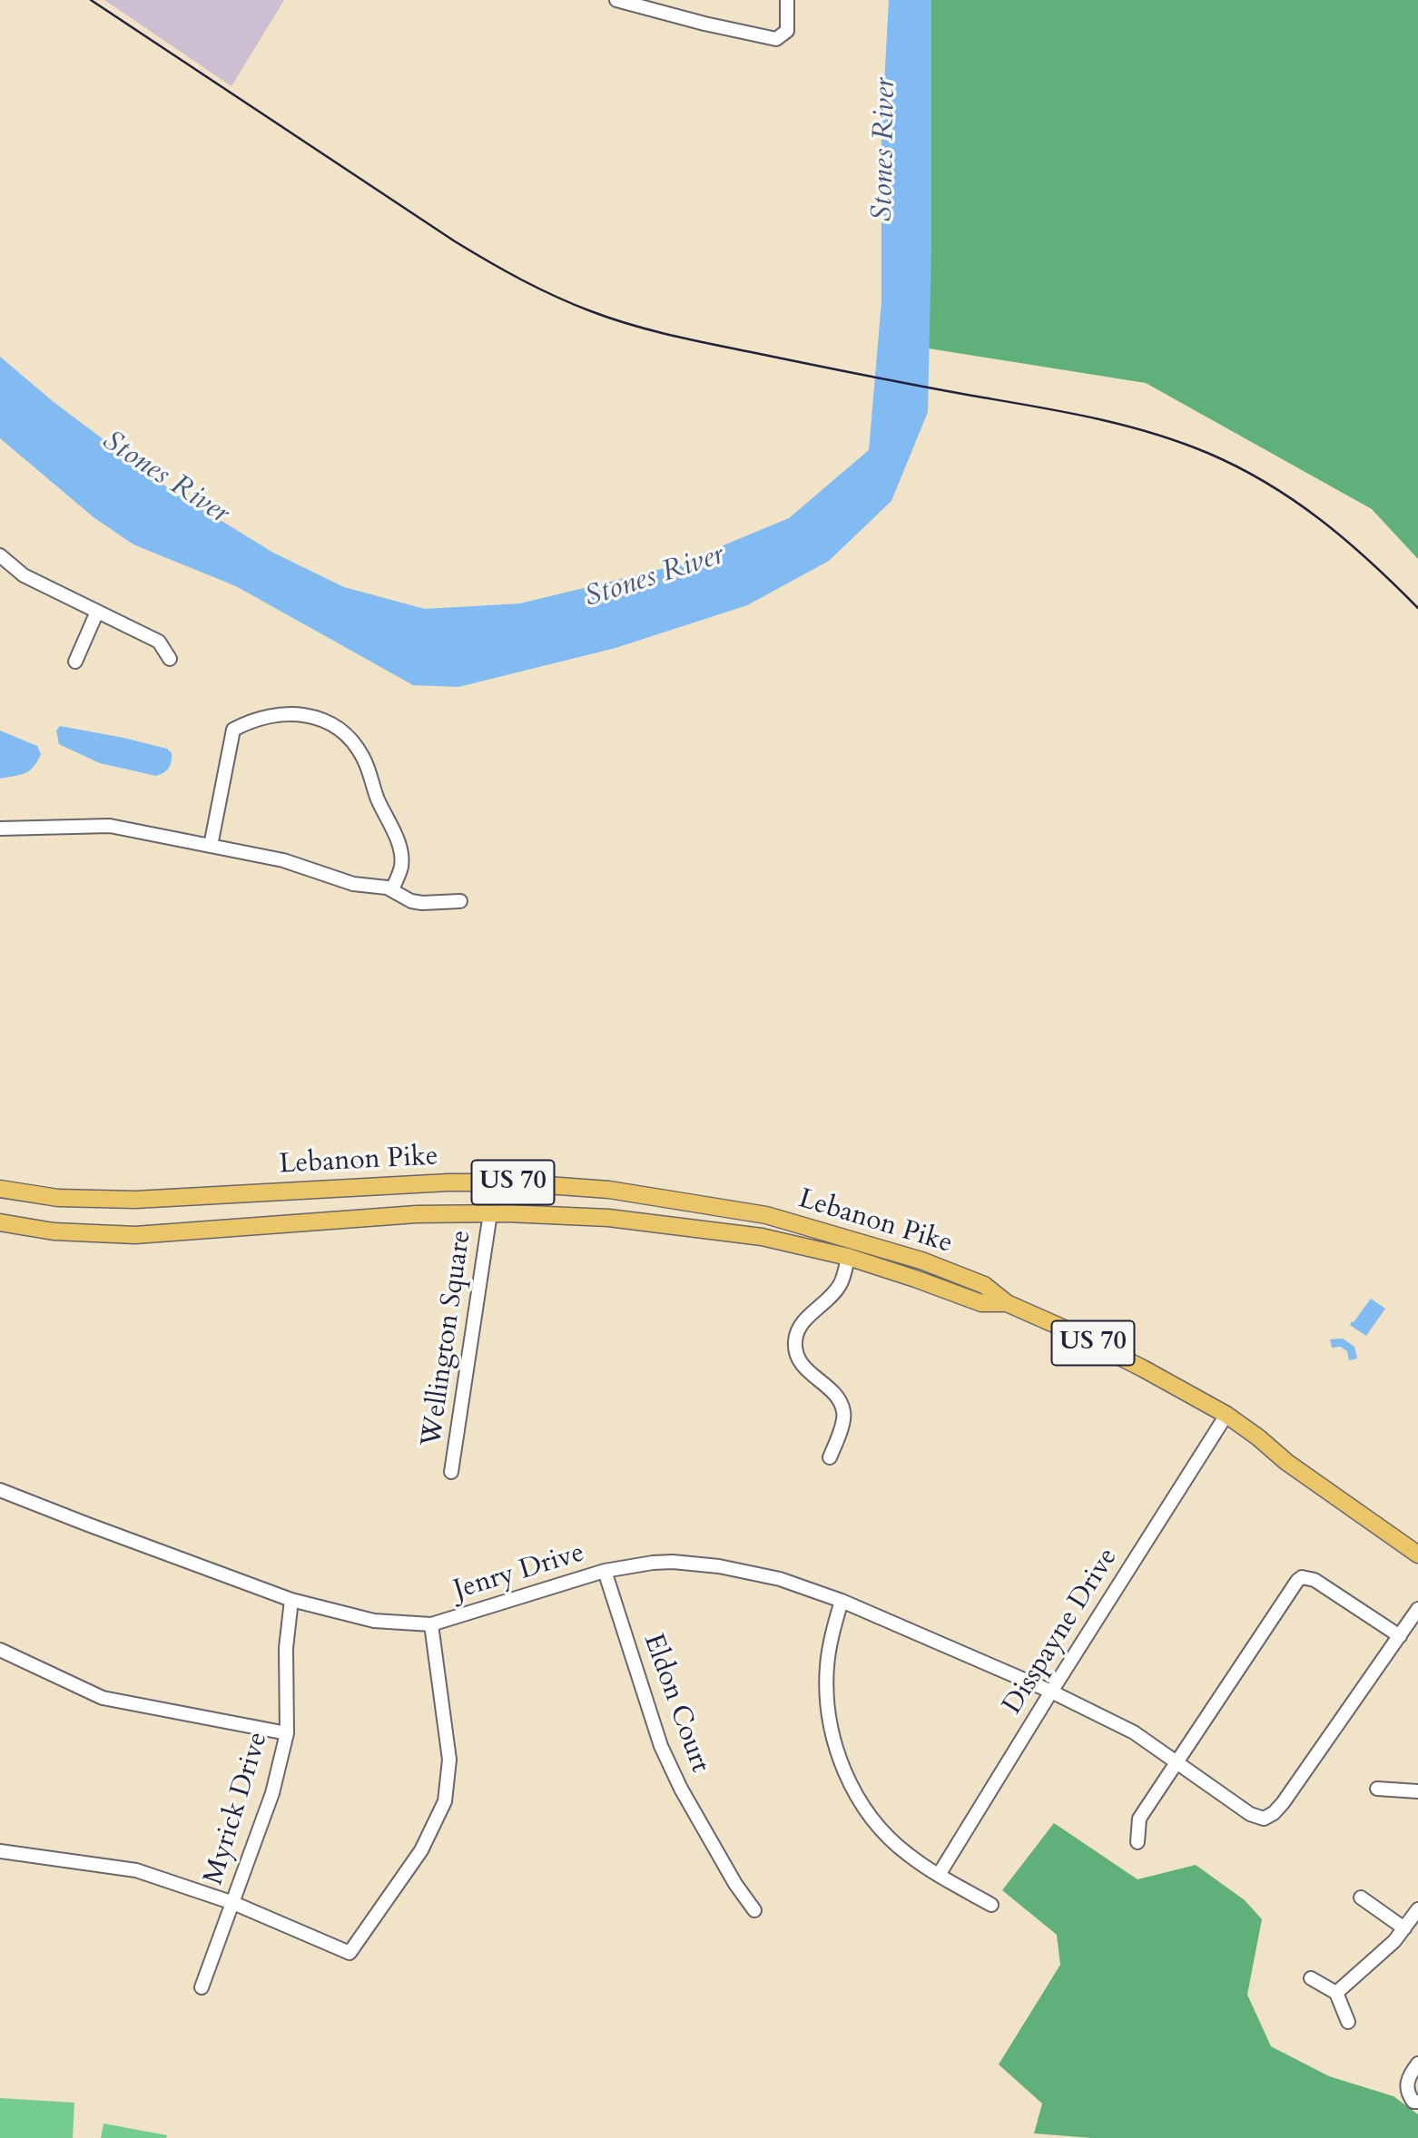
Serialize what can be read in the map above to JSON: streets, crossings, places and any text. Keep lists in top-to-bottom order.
{
  "streets": {
    "main road": ["Lebanon Pike", "US 70"],
    "street": [
      "Wellington Square",
      "Jenry Drive",
      "Disspayne Drive",
      "Eldon Court",
      "Myrick Drive"
    ]
  },
  "crossings": [
    ["Lebanon Pike", "Wellington Square"],
    ["Lebanon Pike", "Disspayne Drive"],
    ["Jenry Drive", "Disspayne Drive"],
    ["Jenry Drive", "Eldon Court"],
    ["Jenry Drive", "Myrick Drive"]
  ],
  "water": ["Stones River"]
}
